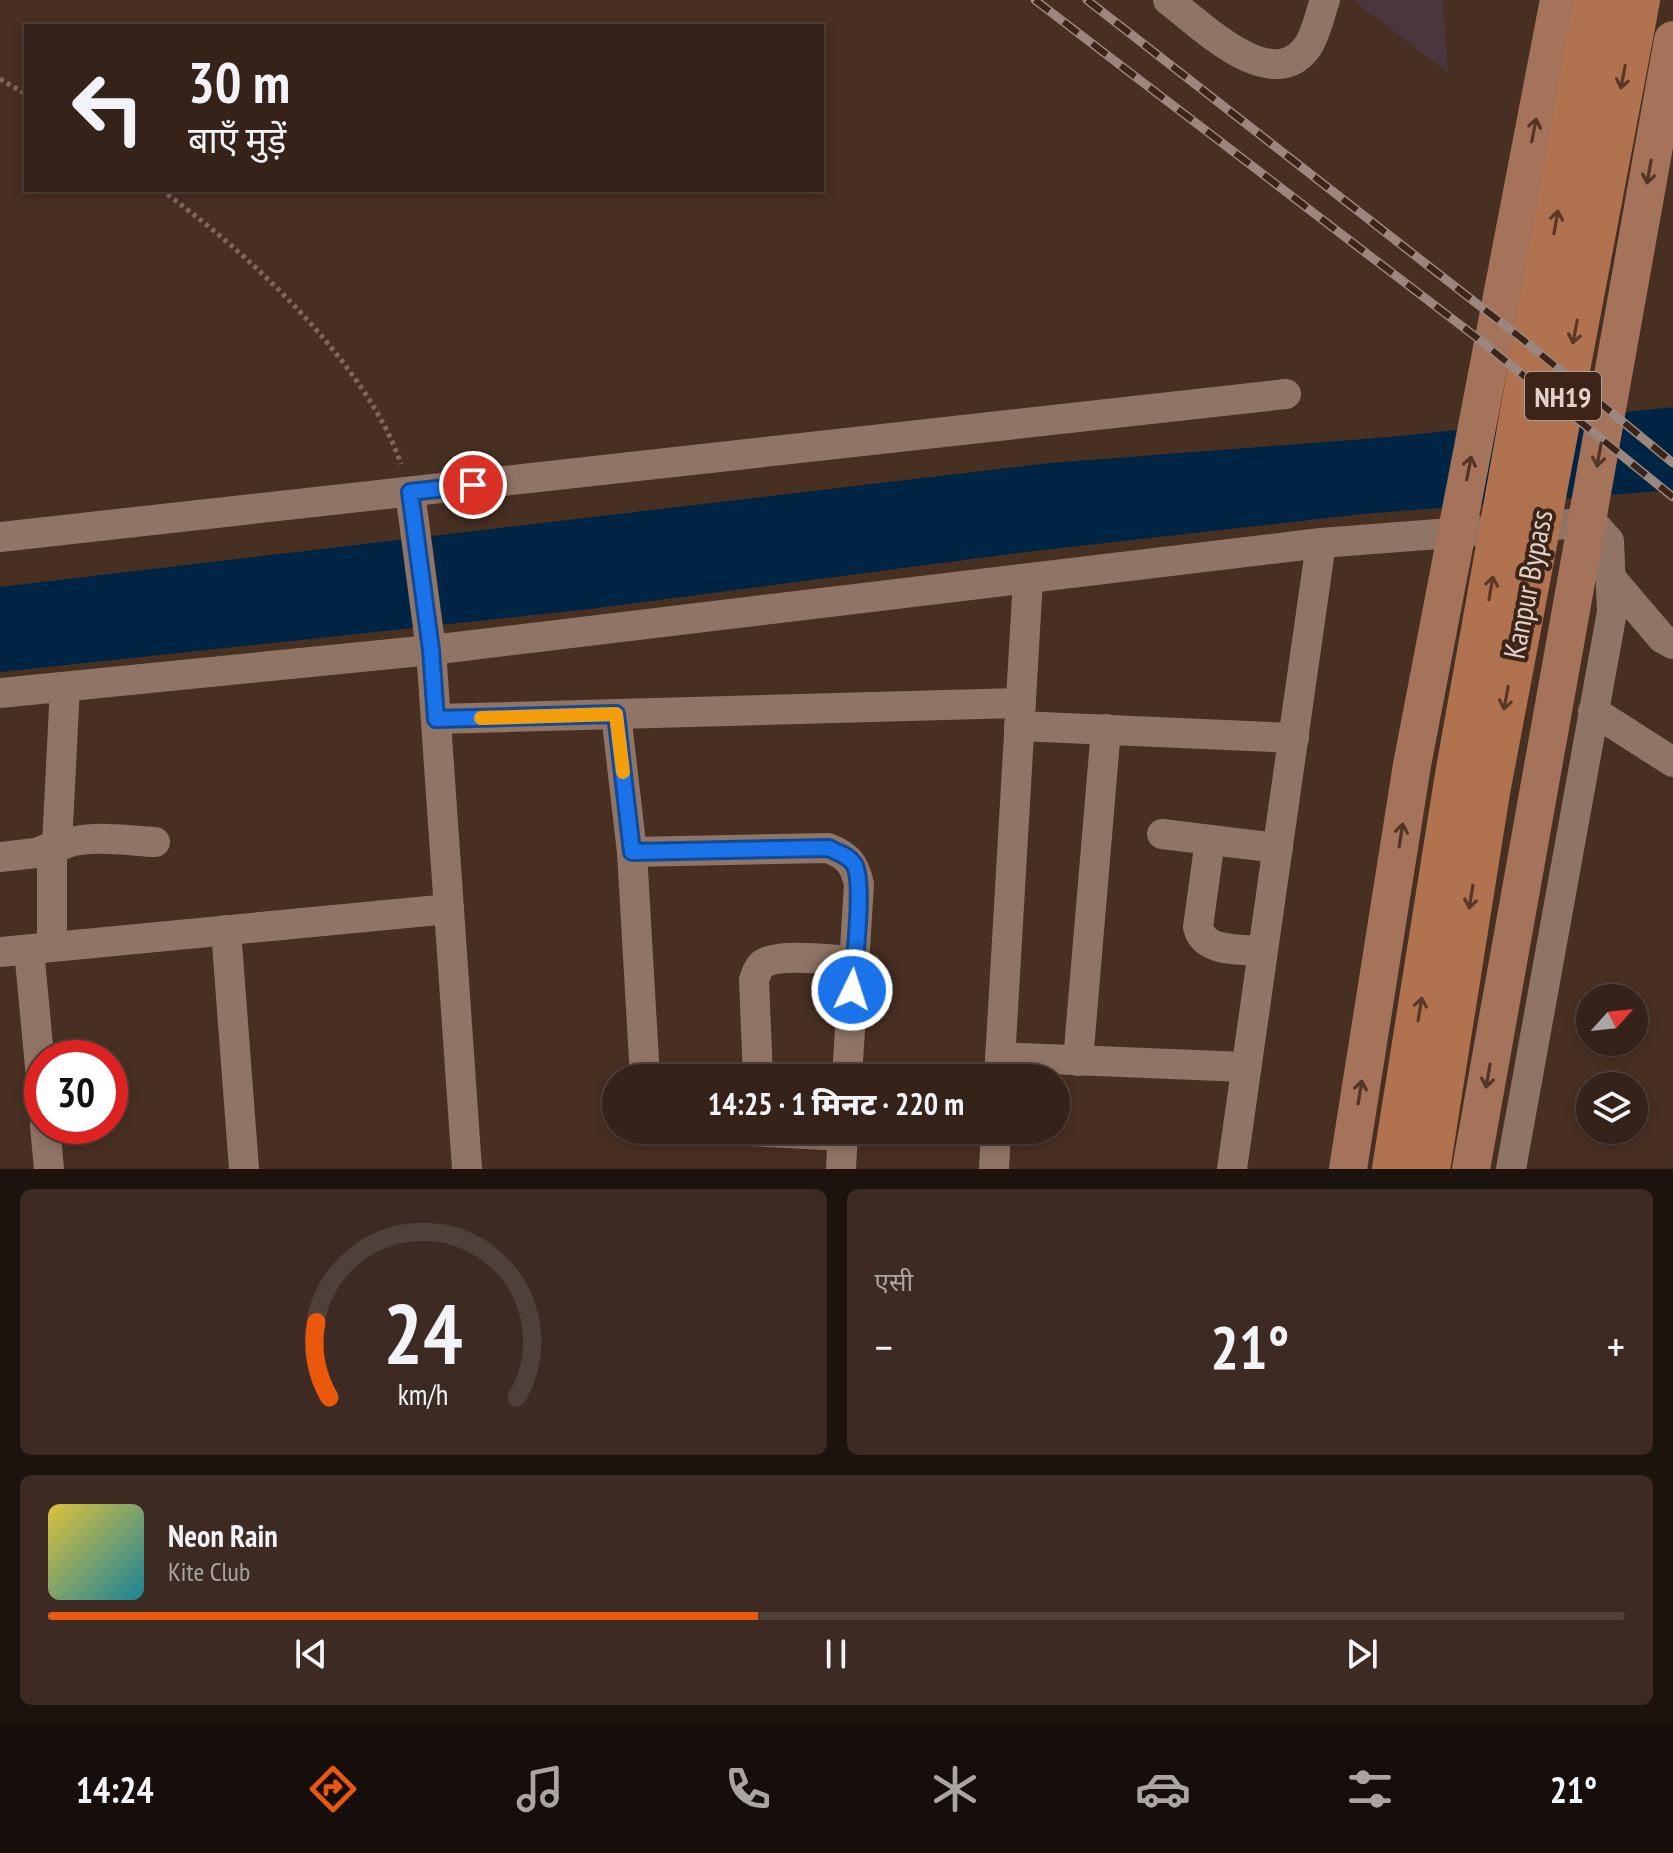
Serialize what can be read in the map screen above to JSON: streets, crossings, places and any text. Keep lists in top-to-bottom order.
{
  "streets": {
    "highway": ["NH19", "Kanpur Bypass"]
  },
  "north": "top right",
  "page": {
    "turn": ["30 m", "बाएँ मुड़ें"],
    "limit": "30",
    "trip": "14:25 · 1 मिनट · 220 m",
    "tile": "एसी",
    "heat": ["−", "21°", "+"],
    "song": ["Neon Rain", "Kite Club"],
    "tabs": ["14:24", "21°"],
    "gauge": ["24", "km/h"]
  }
}
